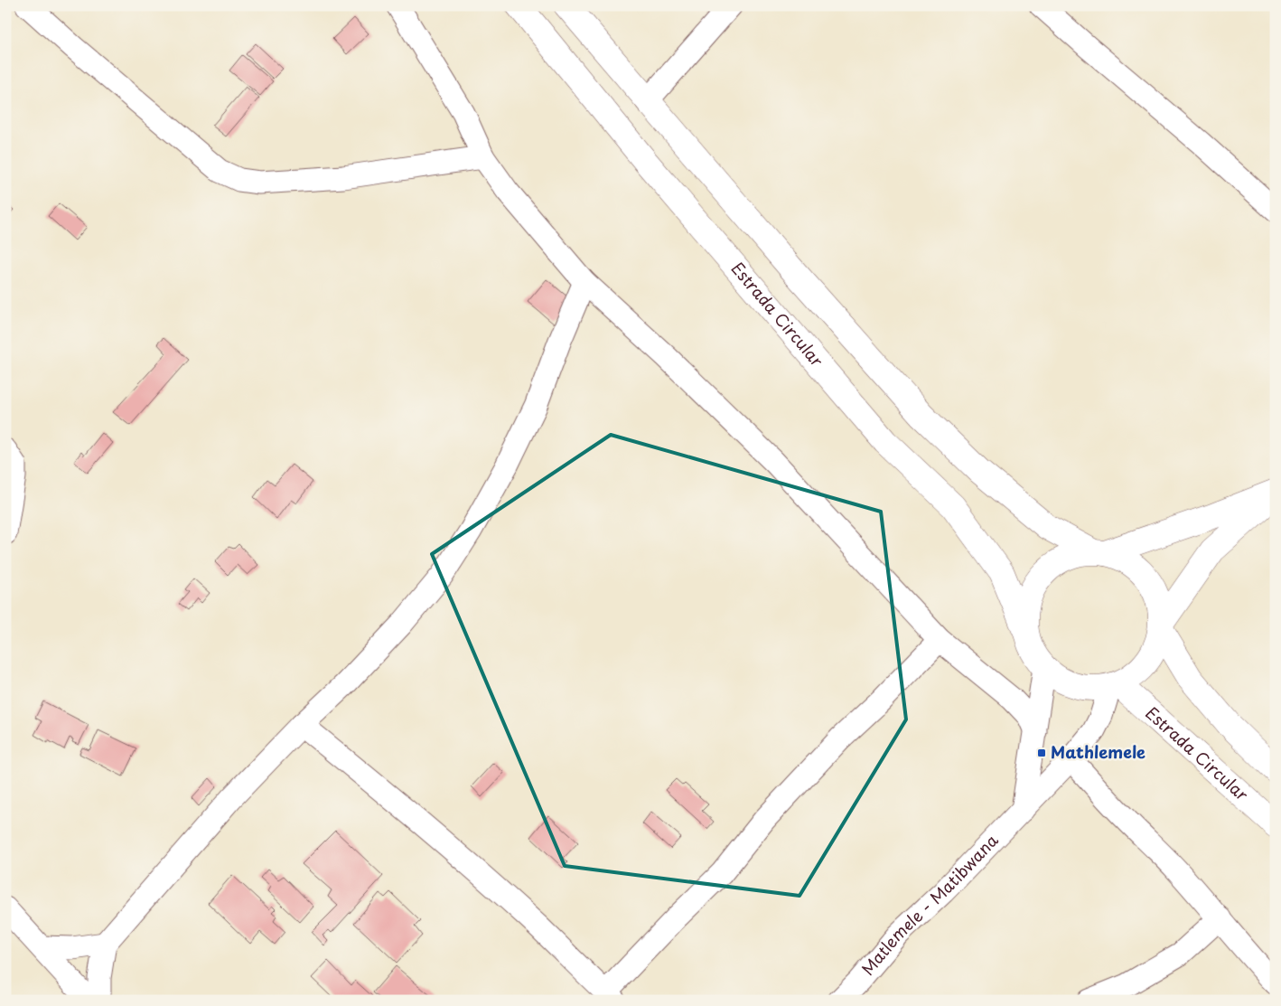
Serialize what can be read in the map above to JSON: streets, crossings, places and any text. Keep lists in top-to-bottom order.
{
  "streets": {
    "main road": ["Estrada Circular"],
    "street": ["Matlemele - Matibwana"]
  },
  "crossings": [
    ["Estrada Circular", "Matlemele - Matibwana"]
  ],
  "places": {
    "transit": ["Mathlemele"]
  }
}
